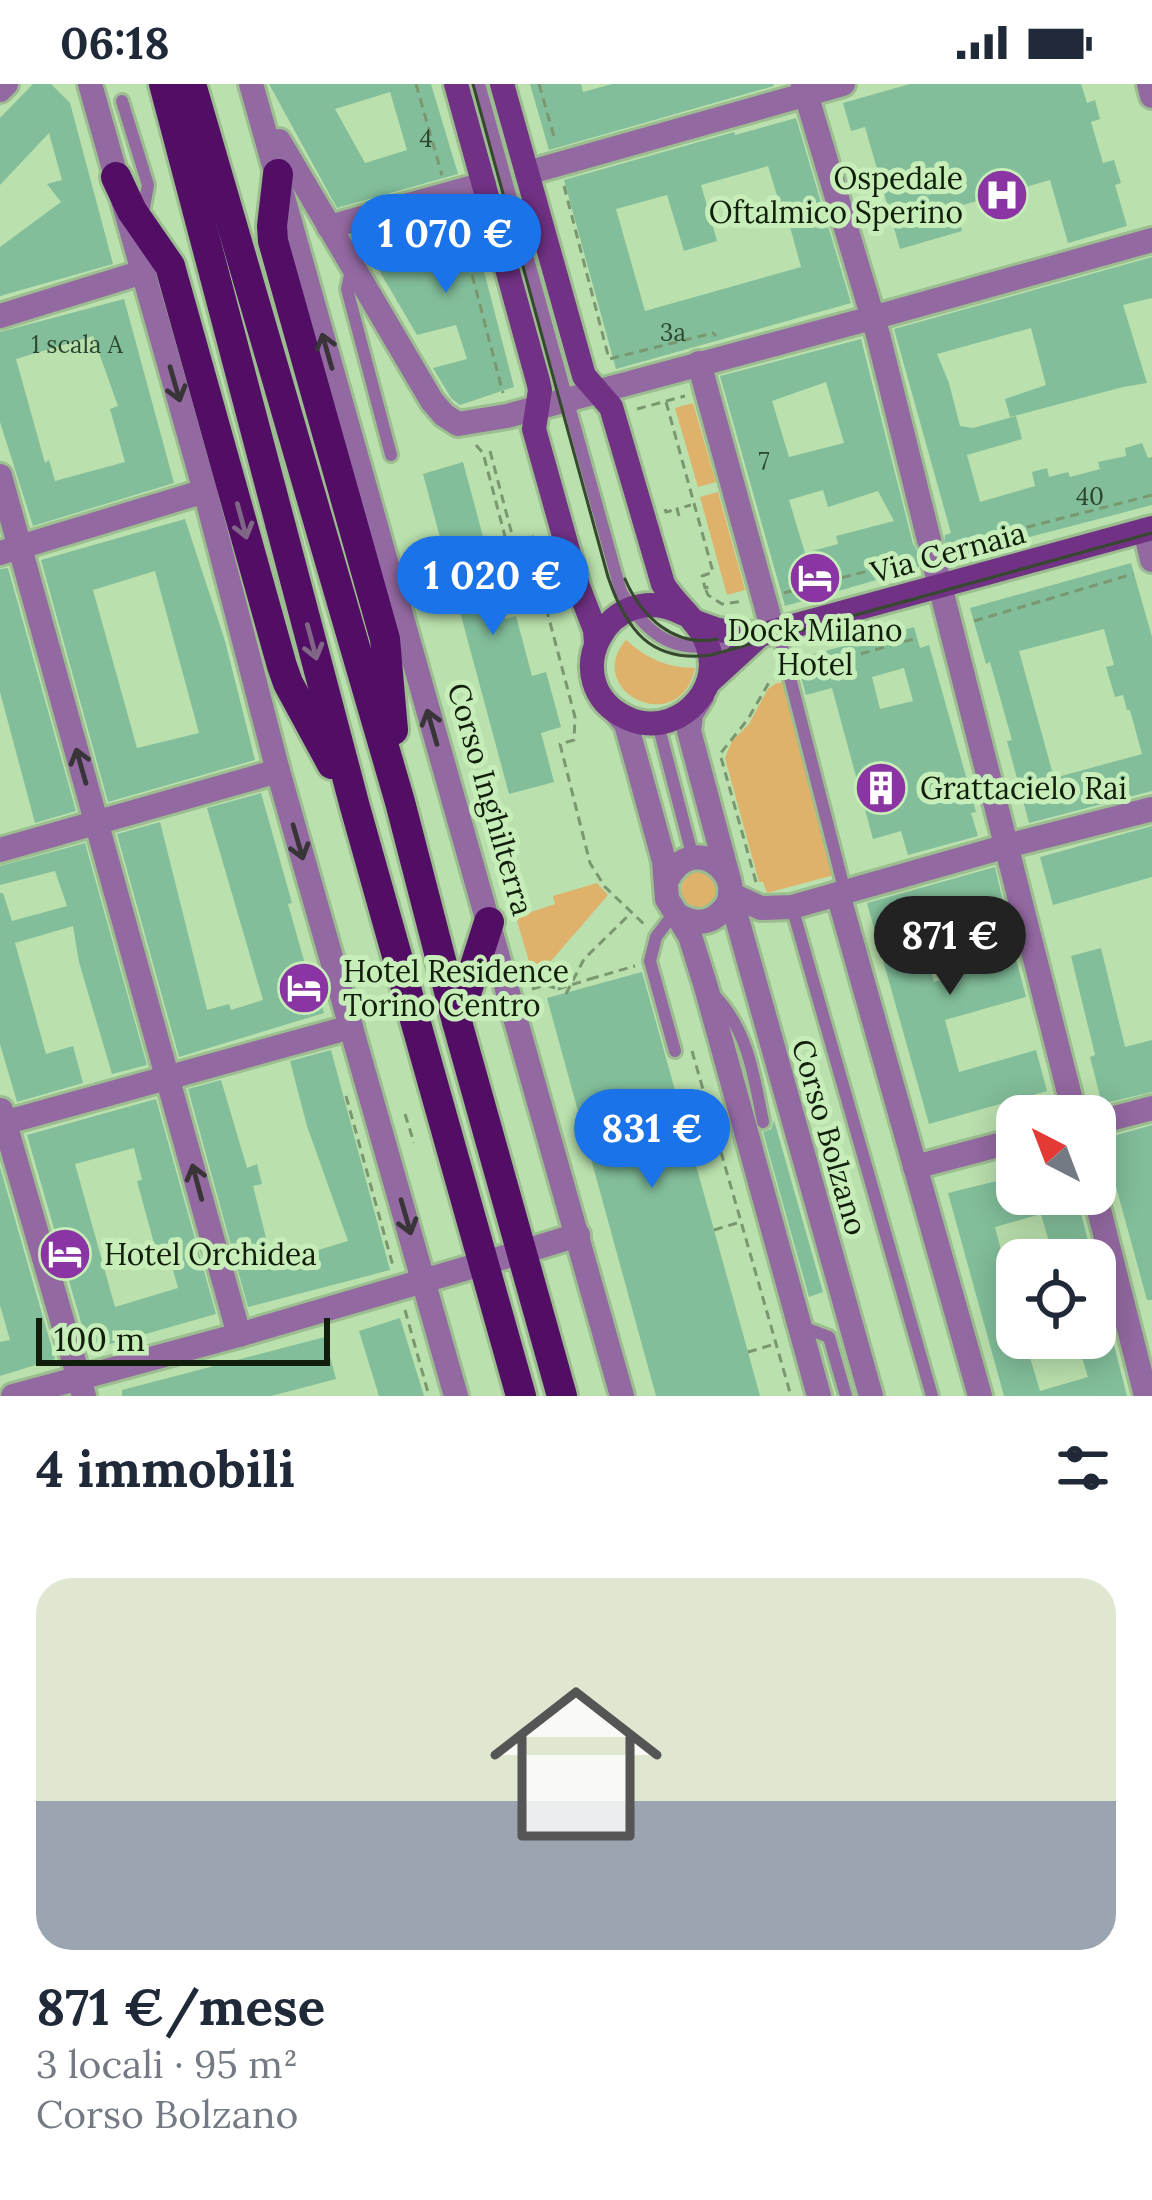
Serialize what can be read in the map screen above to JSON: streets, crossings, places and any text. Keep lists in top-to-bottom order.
{
  "streets": {
    "main road": ["Via Cernaia"],
    "street": ["Corso Inghilterra", "Corso Bolzano"]
  },
  "crossings": [
    ["Via Cernaia", "Corso Bolzano"]
  ],
  "places": {
    "hospital": ["Ospedale Oftalmico Sperino"],
    "hotel": ["Dock Milano Hotel", "Hotel Residence Torino Centro", "Hotel Orchidea"],
    "building": ["Grattacielo Rai"]
  },
  "house_numbers": [
    "4",
    "3a",
    "1 scala A",
    "7",
    "40"
  ],
  "scale_bar": "100 m",
  "north": "top left",
  "page": {
    "status": "06:18",
    "price": [
      "1 070 €",
      "1 020 €",
      "871 €",
      "831 €"
    ],
    "scale": "100 m",
    "heading": "4 immobili",
    "list": [
      {
        "name": "871 €/mese",
        "note": "3 locali · 95 m² · Corso Bolzano"
      }
    ]
  }
}
